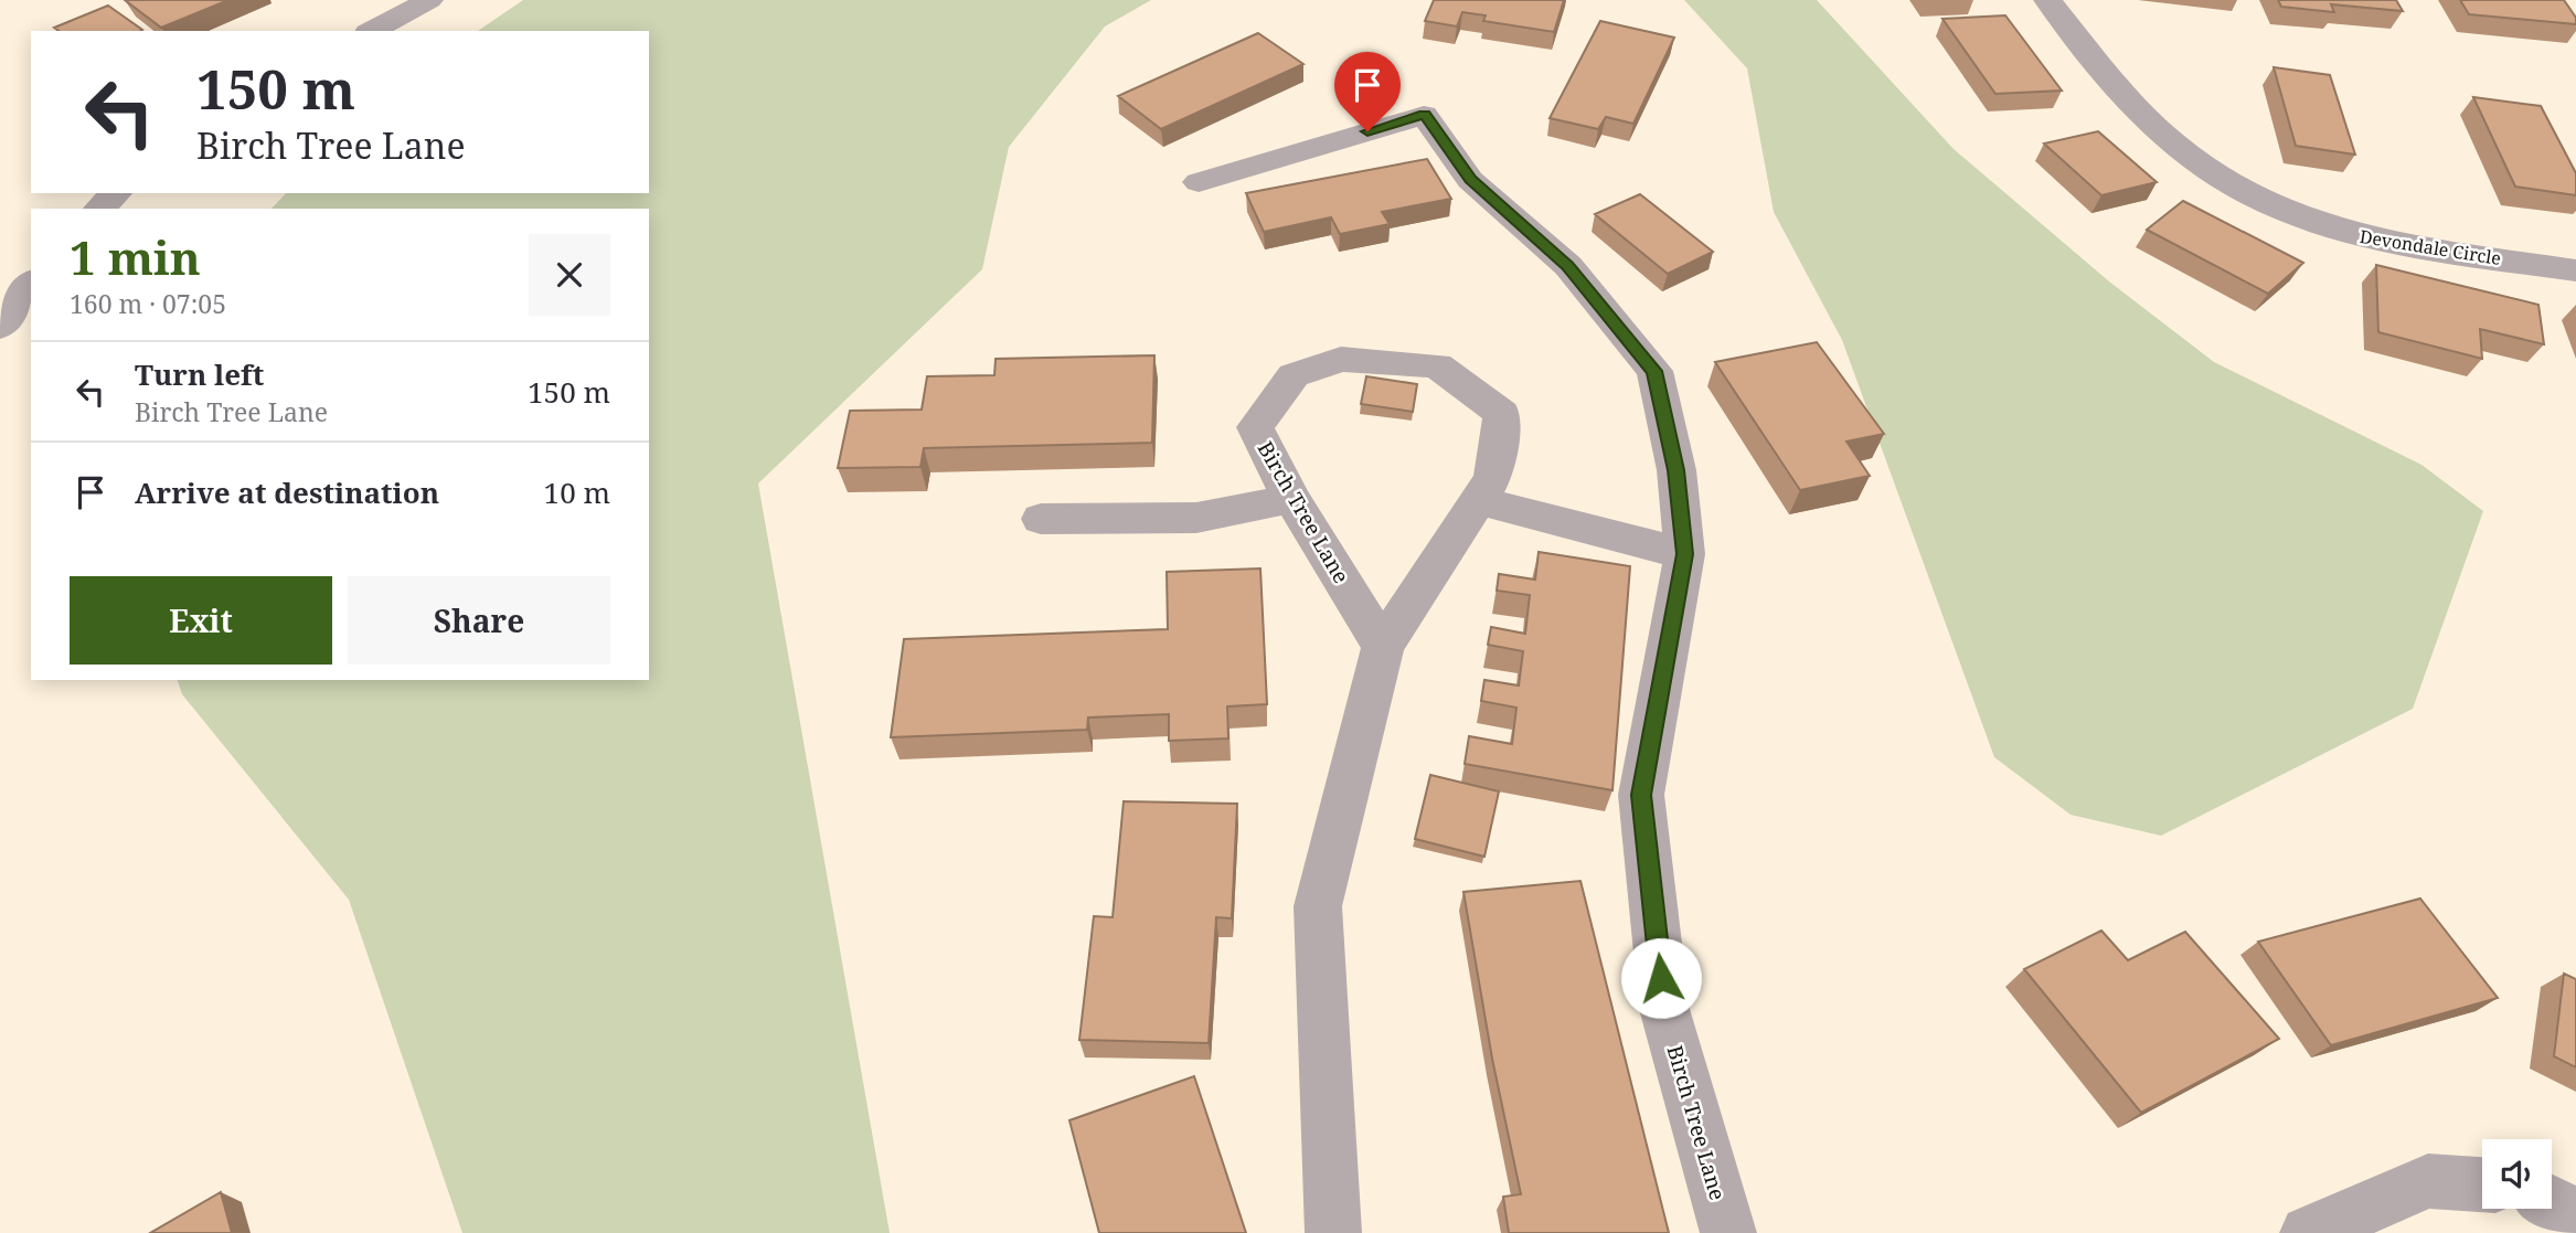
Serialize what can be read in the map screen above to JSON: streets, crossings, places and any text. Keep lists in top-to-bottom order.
{
  "streets": {
    "street": ["Devondale Circle", "Birch Tree Lane"]
  },
  "page": {
    "turn": ["150 m", "Birch Tree Lane"],
    "heading": ["1 min", "160 m · 07:05"],
    "list": [
      {
        "name": "Turn left",
        "note": "Birch Tree Lane",
        "value": "150 m"
      },
      {
        "name": "Arrive at destination",
        "value": "10 m"
      }
    ],
    "buttons": ["Exit", "Share"]
  }
}
